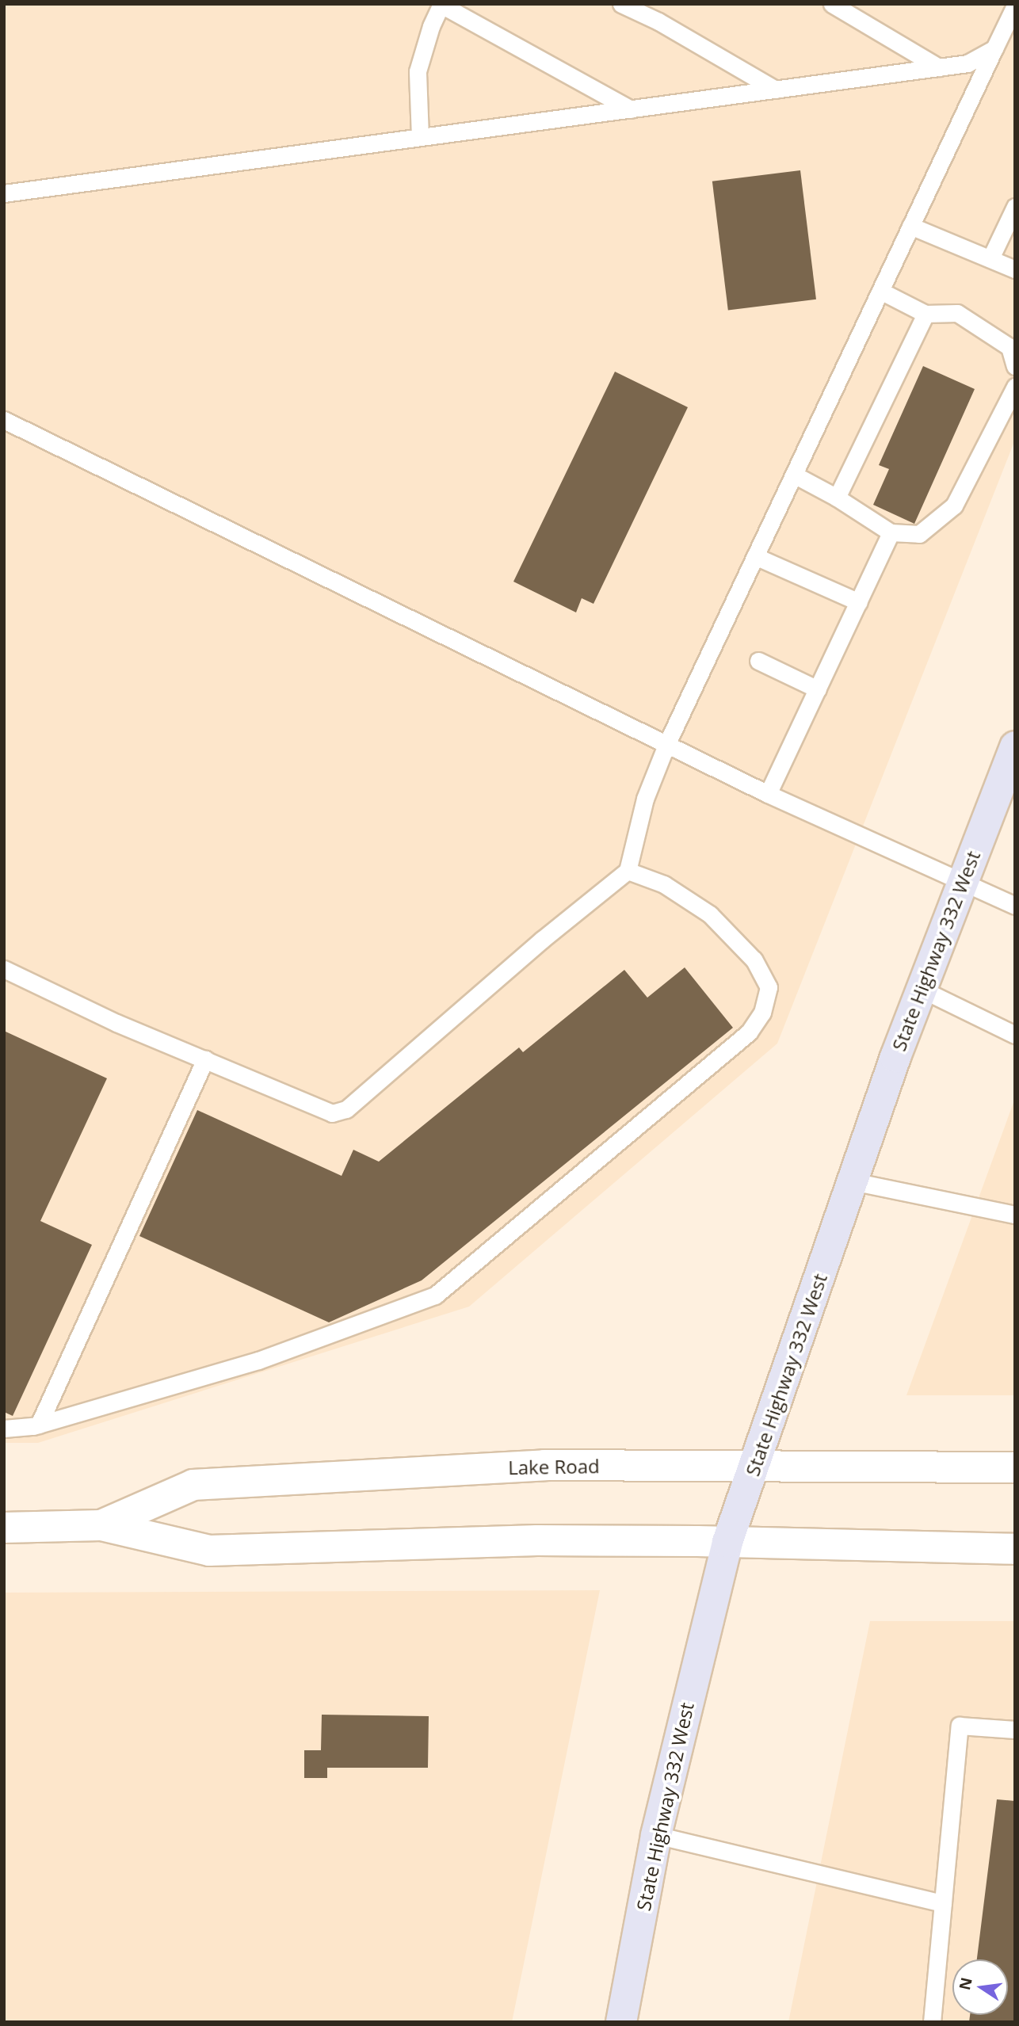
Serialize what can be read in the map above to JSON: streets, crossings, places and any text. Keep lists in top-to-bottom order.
{
  "streets": {
    "main road": ["State Highway 332 West"],
    "street": ["Lake Road"]
  },
  "crossings": [
    ["State Highway 332 West", "Lake Road"]
  ],
  "north": "left"
}
